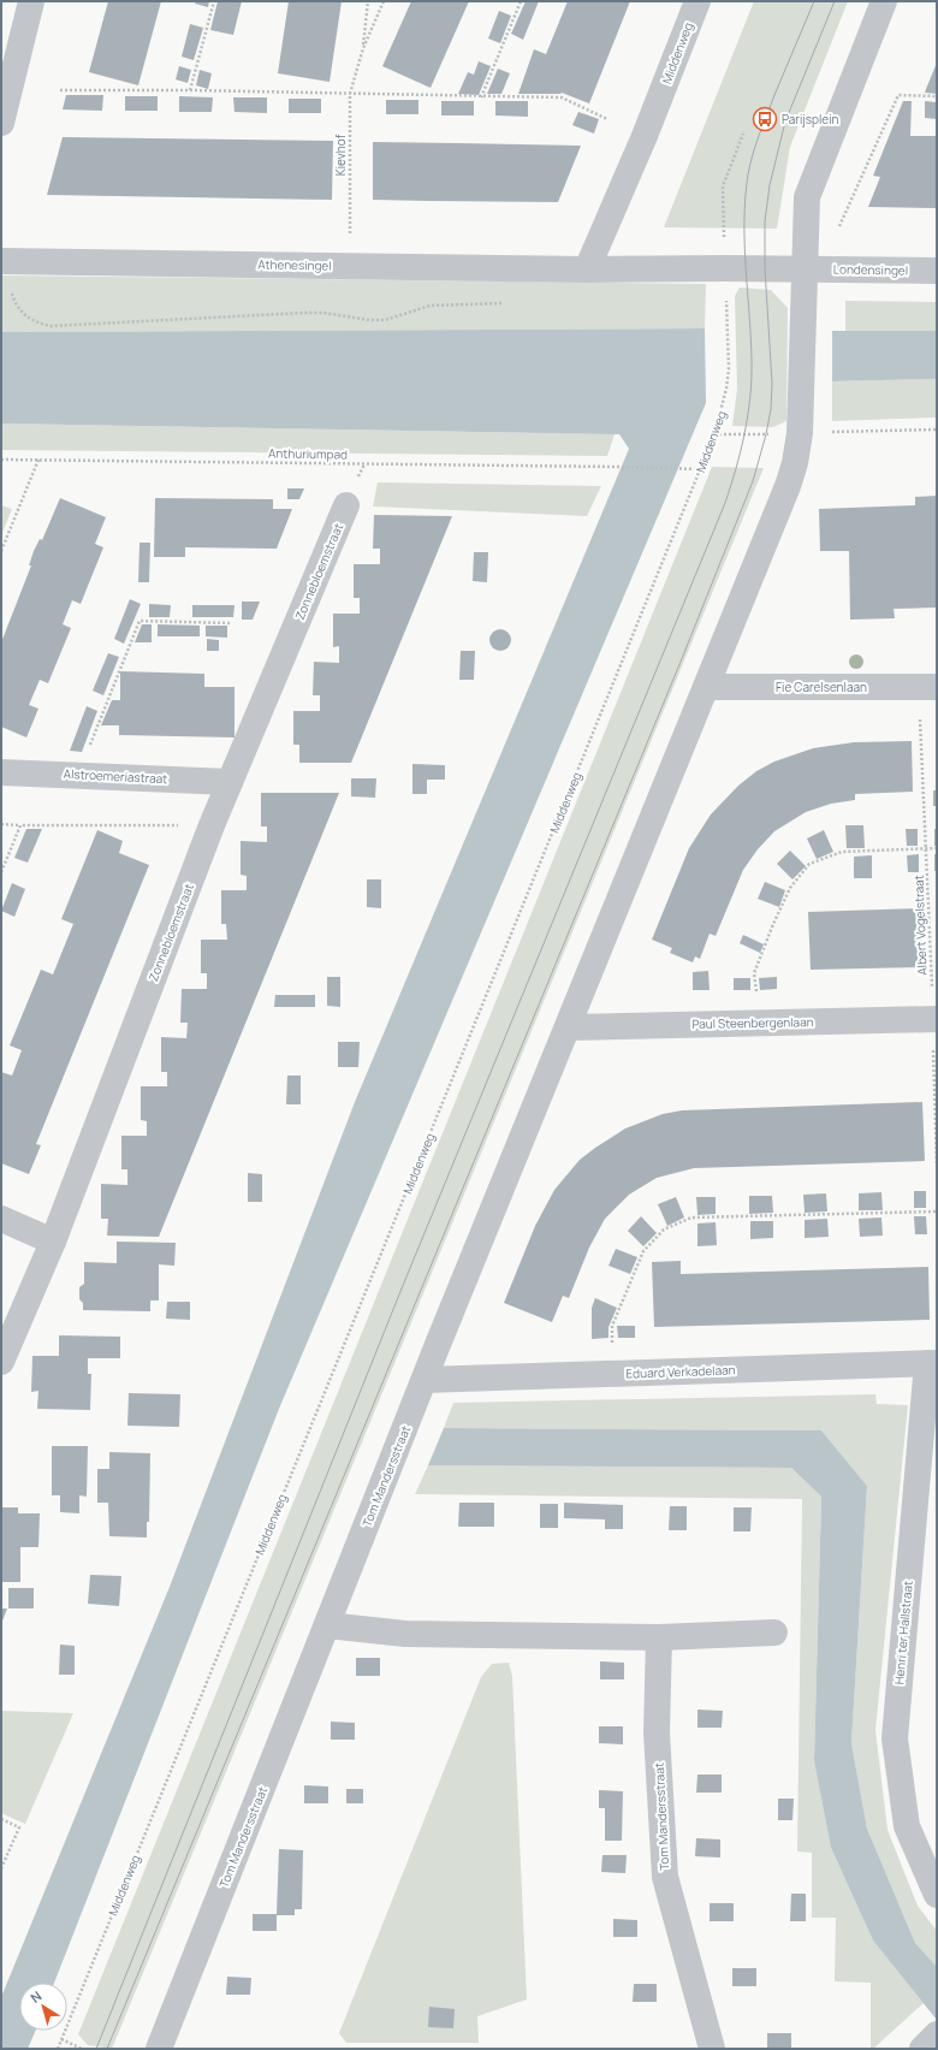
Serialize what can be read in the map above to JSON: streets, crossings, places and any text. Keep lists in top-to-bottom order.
{
  "streets": {
    "street": [
      "Middenweg",
      "Athenesingel",
      "Londensingel",
      "Zonnebloemstraat",
      "Fie Carelsenlaan",
      "Alstroemeriastraat",
      "Paul Steenbergenlaan",
      "Eduard Verkadelaan",
      "Tom Mandersstraat",
      "Henri ter Hallstraat"
    ],
    "path": ["Kievhof", "Anthuriumpad", "Albert Vogelstraat"]
  },
  "crossings": [
    ["Middenweg", "Athenesingel"],
    ["Middenweg", "Anthuriumpad"],
    ["Kievhof", "Athenesingel"],
    ["Zonnebloemstraat", "Alstroemeriastraat"],
    ["Fie Carelsenlaan", "Albert Vogelstraat"],
    ["Albert Vogelstraat", "Paul Steenbergenlaan"],
    ["Eduard Verkadelaan", "Tom Mandersstraat"],
    ["Eduard Verkadelaan", "Henri ter Hallstraat"]
  ],
  "places": {
    "bus stop": ["Parijsplein"]
  },
  "north": "top left"
}
